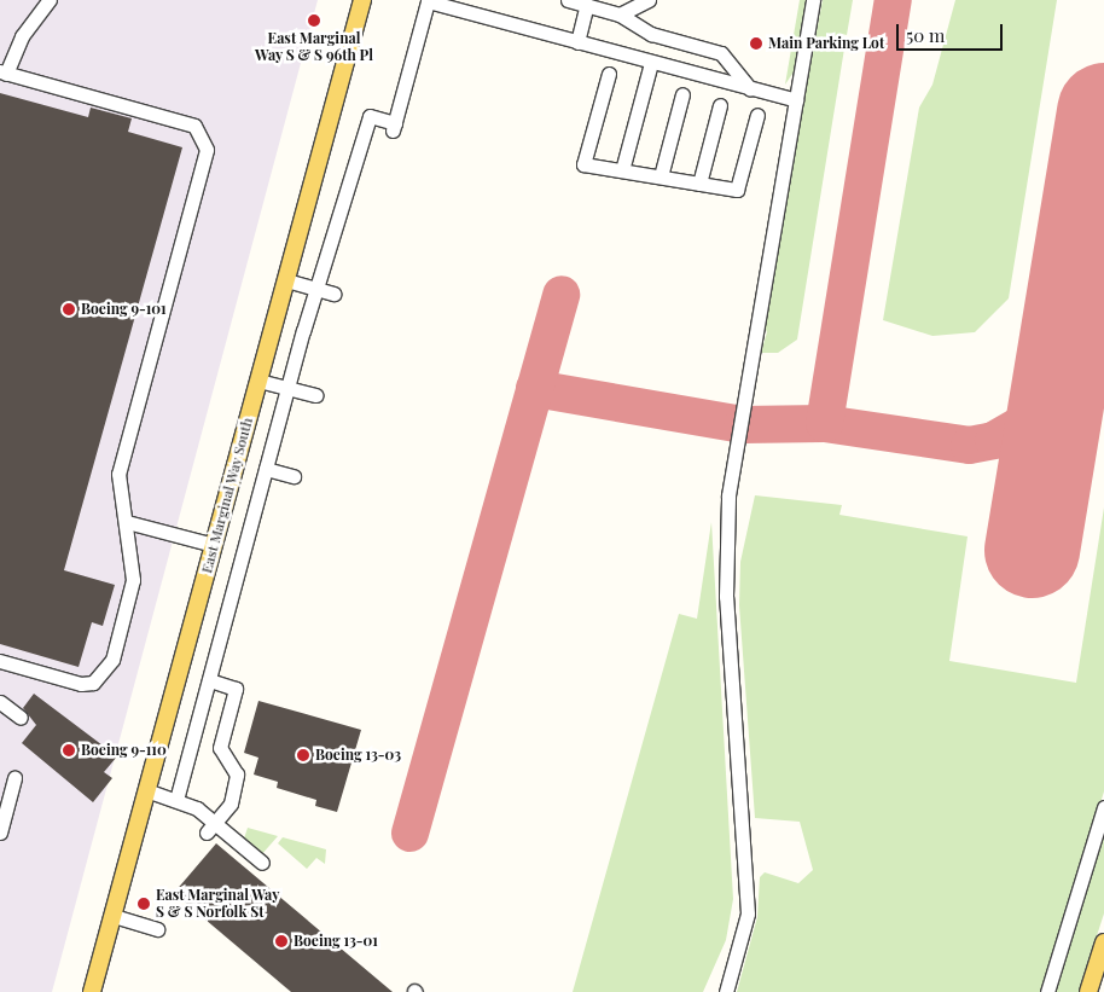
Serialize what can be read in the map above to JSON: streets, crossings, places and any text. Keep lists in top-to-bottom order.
{
  "streets": {
    "main road": ["East Marginal Way South"]
  },
  "places": [
    "East Marginal Way S & S 96th Pl",
    "Main Parking Lot",
    "Boeing 9-101",
    "Boeing 9-110",
    "Boeing 13-03",
    "East Marginal Way S & S Norfolk St",
    "Boeing 13-01"
  ],
  "scale_bar": "50 m"
}
